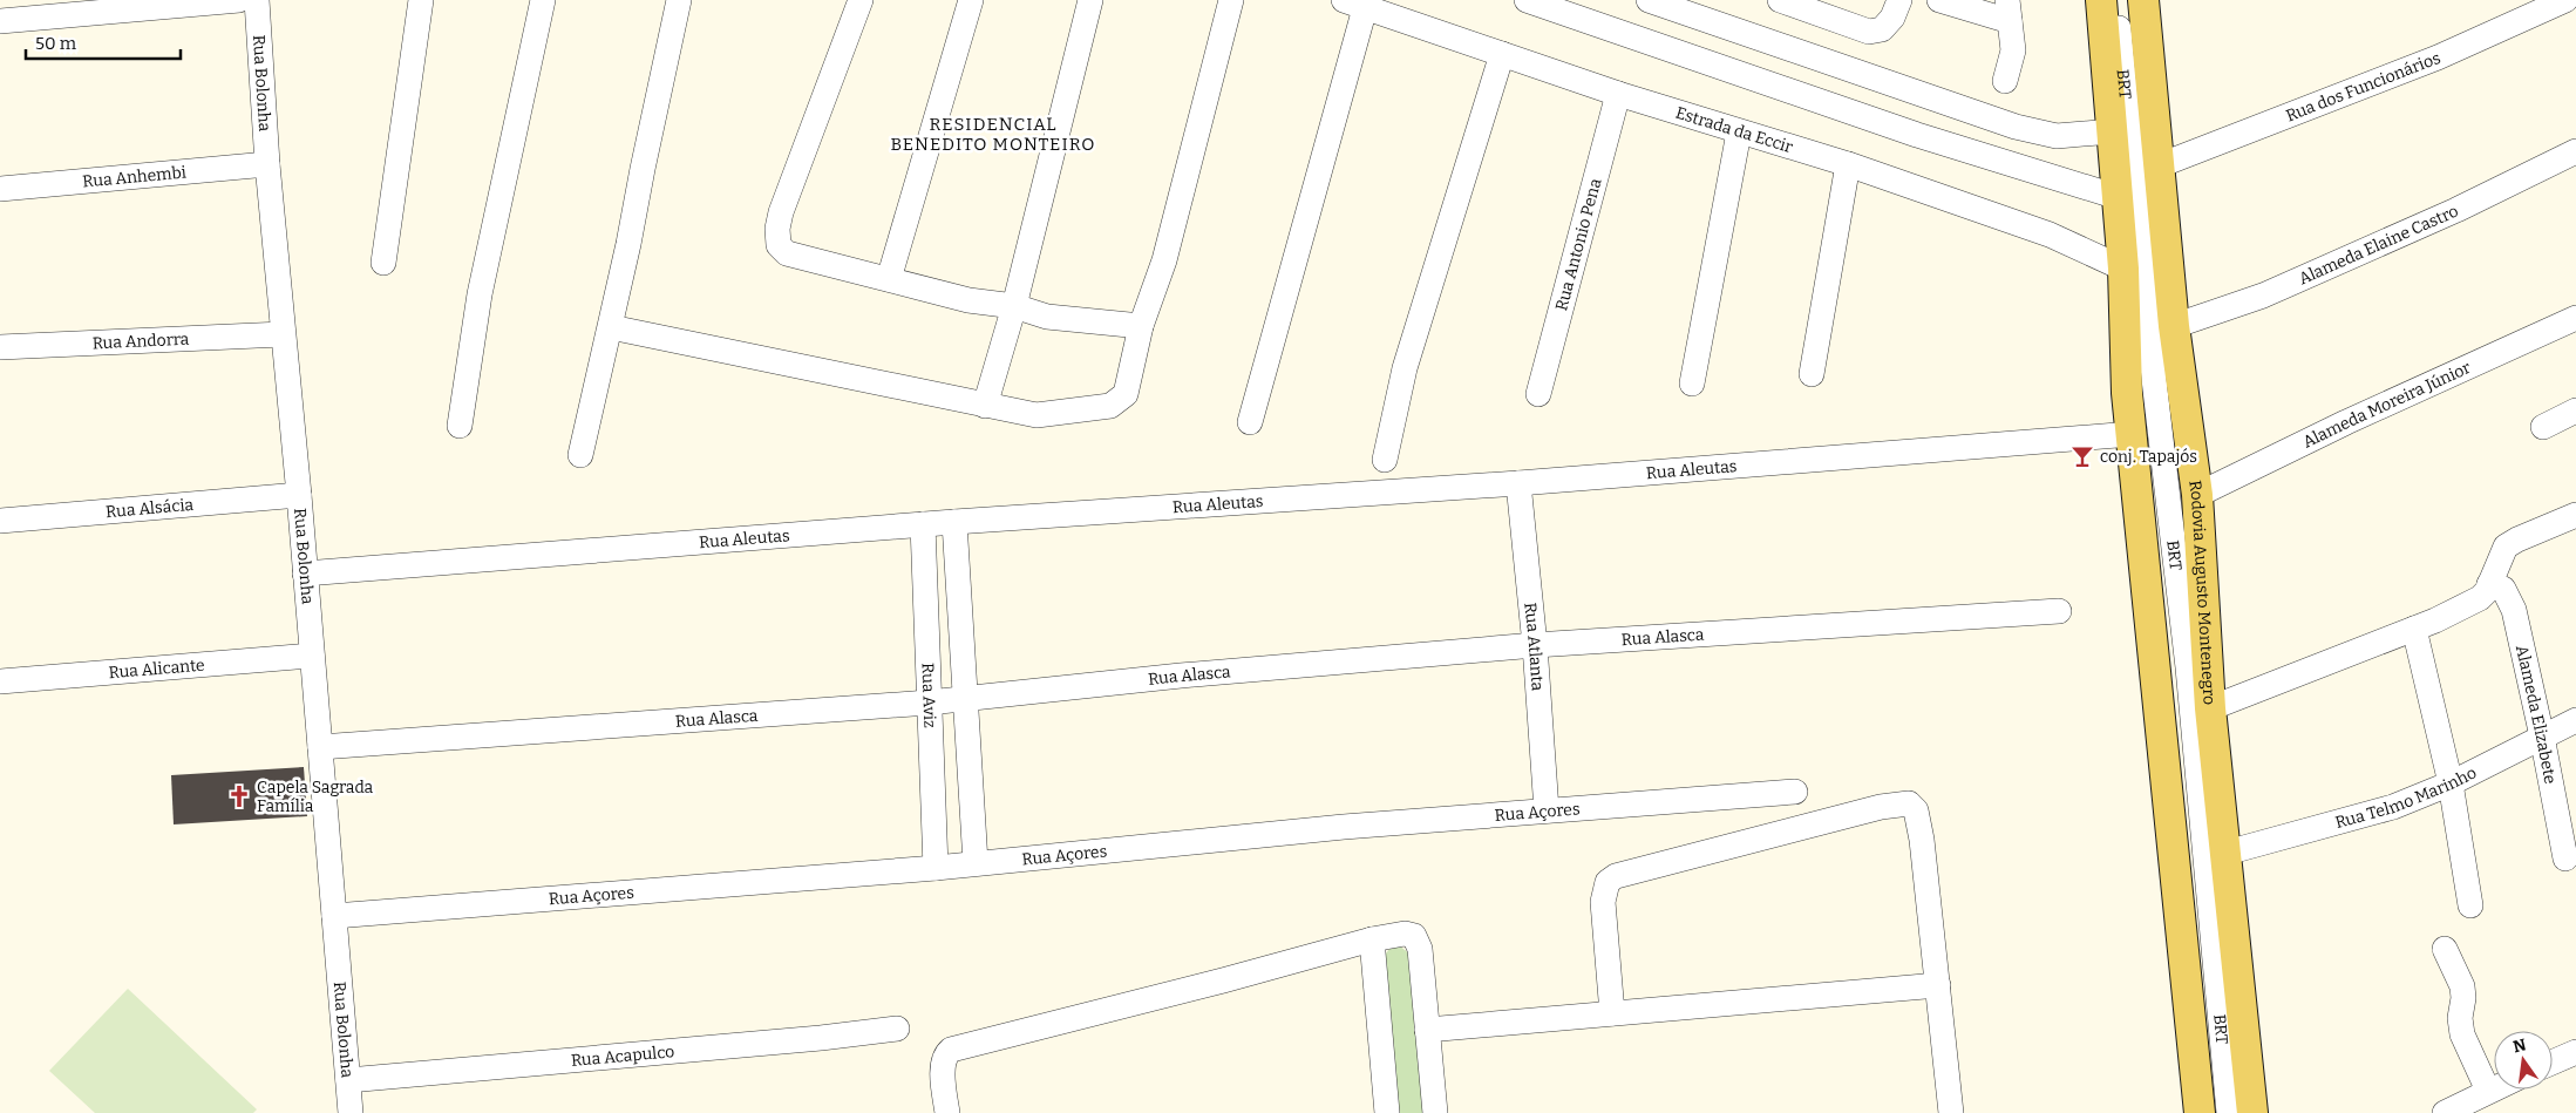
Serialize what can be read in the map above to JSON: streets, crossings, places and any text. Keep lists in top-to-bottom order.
{
  "streets": {
    "main road": ["Rodovia Augusto Montenegro"],
    "street": [
      "Rua Bolonha",
      "BRT",
      "Rua dos Funcionários",
      "Estrada da Eccir",
      "Rua Anhembi",
      "Rua Antonio Pena",
      "Alameda Elaine Castro",
      "Rua Andorra",
      "Alameda Moreira Júnior",
      "Rua Aleutas",
      "Rua Alsácia",
      "Rua Alasca",
      "Rua Atlanta",
      "Rua Alicante",
      "Rua Aviz",
      "Alameda Elizabete",
      "Rua Telmo Marinho",
      "Rua Açores",
      "Rua Acapulco"
    ]
  },
  "crossings": [
    ["Rua Bolonha", "Rua Anhembi"],
    ["Rua Bolonha", "Rua Andorra"],
    ["Rua Bolonha", "Rua Aleutas"],
    ["Rua Bolonha", "Rua Alsácia"],
    ["Rua Bolonha", "Rua Alasca"],
    ["Rua Bolonha", "Rua Alicante"],
    ["Rua Bolonha", "Rua Açores"],
    ["Rua Bolonha", "Rua Acapulco"],
    ["Rua dos Funcionários", "Rodovia Augusto Montenegro"],
    ["Estrada da Eccir", "Rua Antonio Pena"],
    ["Alameda Elaine Castro", "Rodovia Augusto Montenegro"],
    ["Alameda Moreira Júnior", "Rodovia Augusto Montenegro"],
    ["Rua Aleutas", "Rua Atlanta"],
    ["Rua Aleutas", "Rua Aviz"],
    ["Rodovia Augusto Montenegro", "Rua Telmo Marinho"],
    ["Rua Alasca", "Rua Atlanta"],
    ["Rua Alasca", "Rua Aviz"],
    ["Rua Atlanta", "Rua Açores"],
    ["Rua Aviz", "Rua Açores"],
    ["Alameda Elizabete", "Rua Telmo Marinho"]
  ],
  "districts": ["RESIDENCIAL BENEDITO MONTEIRO"],
  "places": {
    "bar": ["conj. Tapajós"],
    "church": ["Capela Sagrada Família"]
  },
  "scale_bar": "50 m",
  "north": "top"
}
